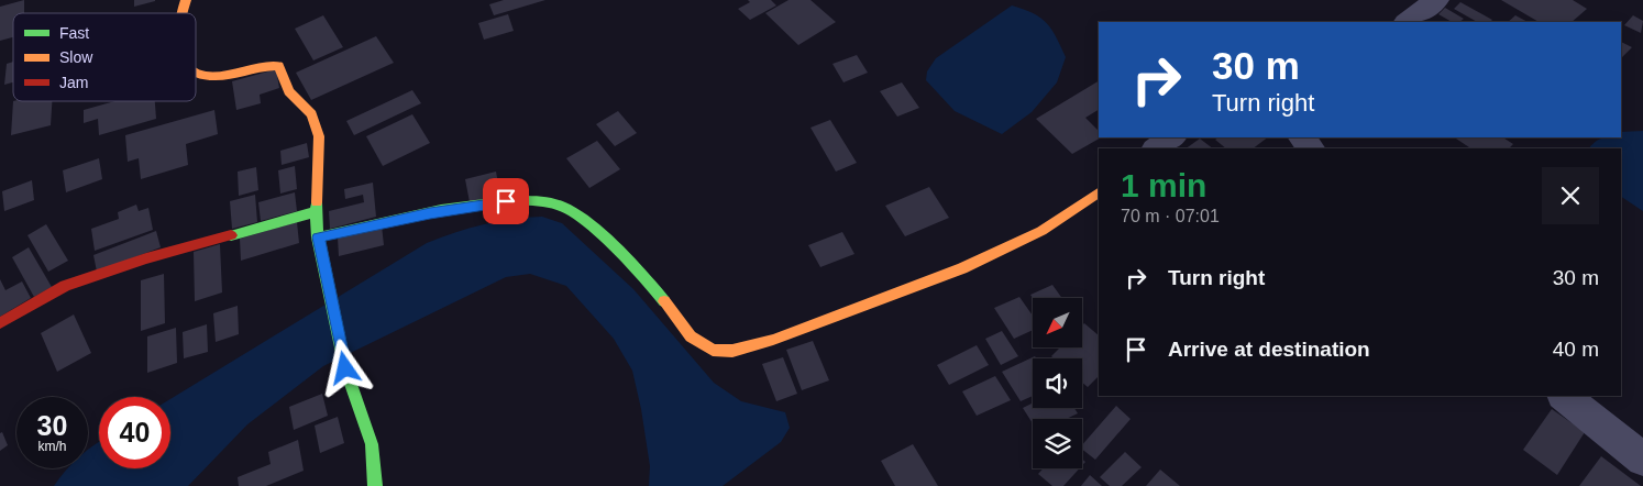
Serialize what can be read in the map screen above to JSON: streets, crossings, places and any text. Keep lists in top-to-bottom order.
{
  "legend": ["Fast", "Slow", "Jam"],
  "north": "bottom left",
  "page": {
    "turn": ["30 m", "Turn right"],
    "heading": ["1 min", "70 m · 07:01"],
    "list": [
      {
        "name": "Turn right",
        "value": "30 m"
      },
      {
        "name": "Arrive at destination",
        "value": "40 m"
      }
    ],
    "speed": "30 km/h",
    "limit": "40"
  }
}
